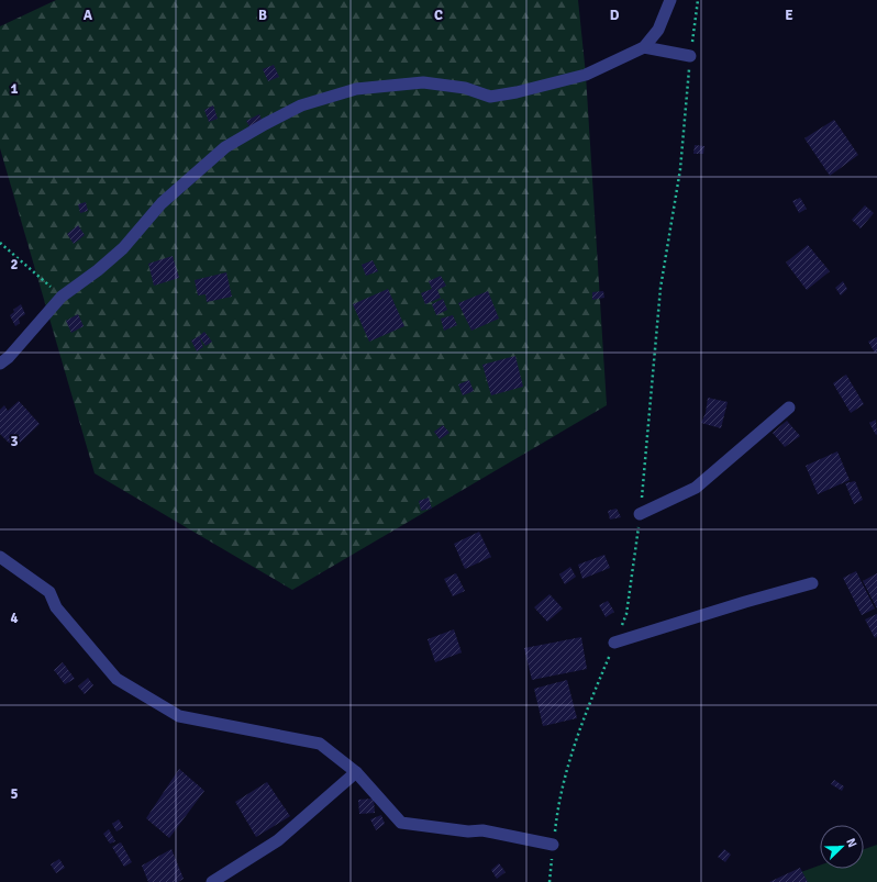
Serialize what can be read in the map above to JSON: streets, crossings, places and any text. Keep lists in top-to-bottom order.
{
  "north": "top right",
  "grid": {
    "columns": [
      "A",
      "B",
      "C",
      "D",
      "E"
    ],
    "rows": [
      "1",
      "2",
      "3",
      "4",
      "5"
    ]
  }
}
